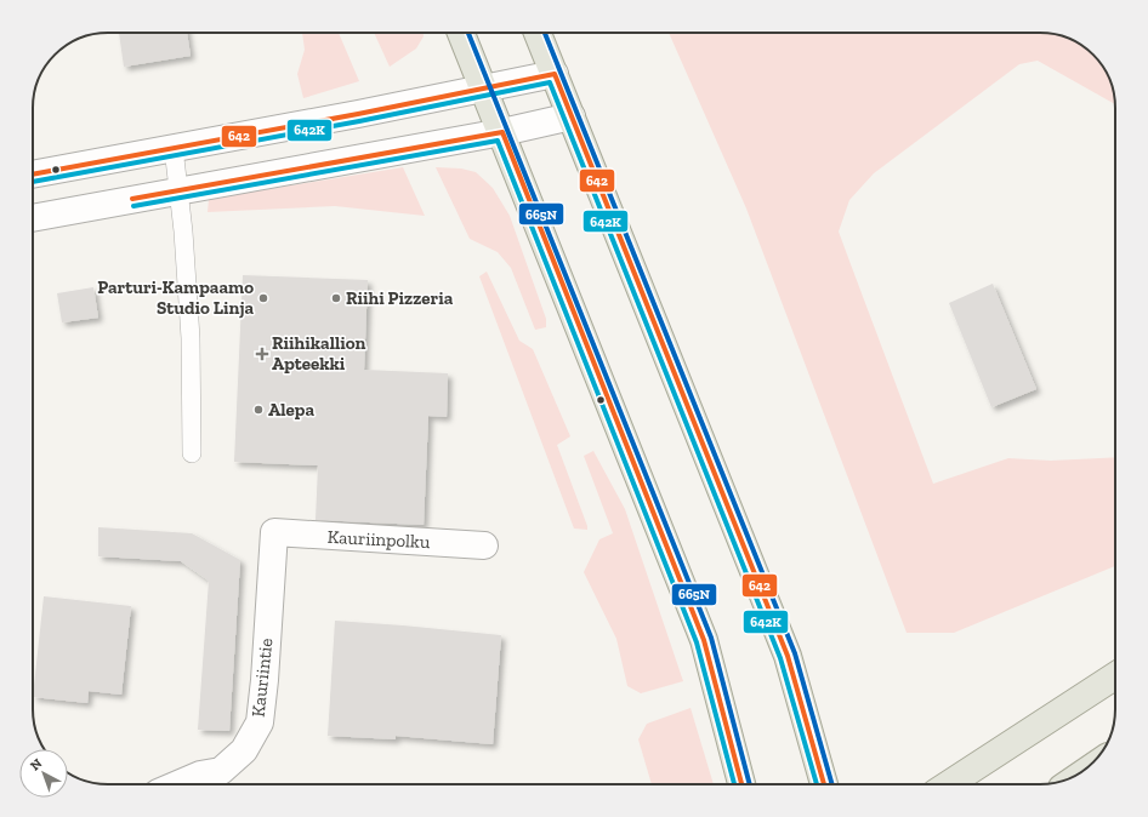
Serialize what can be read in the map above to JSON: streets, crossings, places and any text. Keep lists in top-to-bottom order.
{
  "streets": {
    "street": ["Kauriinpolku", "Kauriintie"]
  },
  "crossings": [
    ["Kauriinpolku", "Kauriintie"]
  ],
  "places": {
    "other": ["Parturi-Kampaamo Studio Linja", "Riihi Pizzeria", "Alepa"],
    "health": ["Riihikallion Apteekki"]
  },
  "lines": ["transit line 665N", "transit line 642", "transit line 642K"],
  "north": "top left"
}
